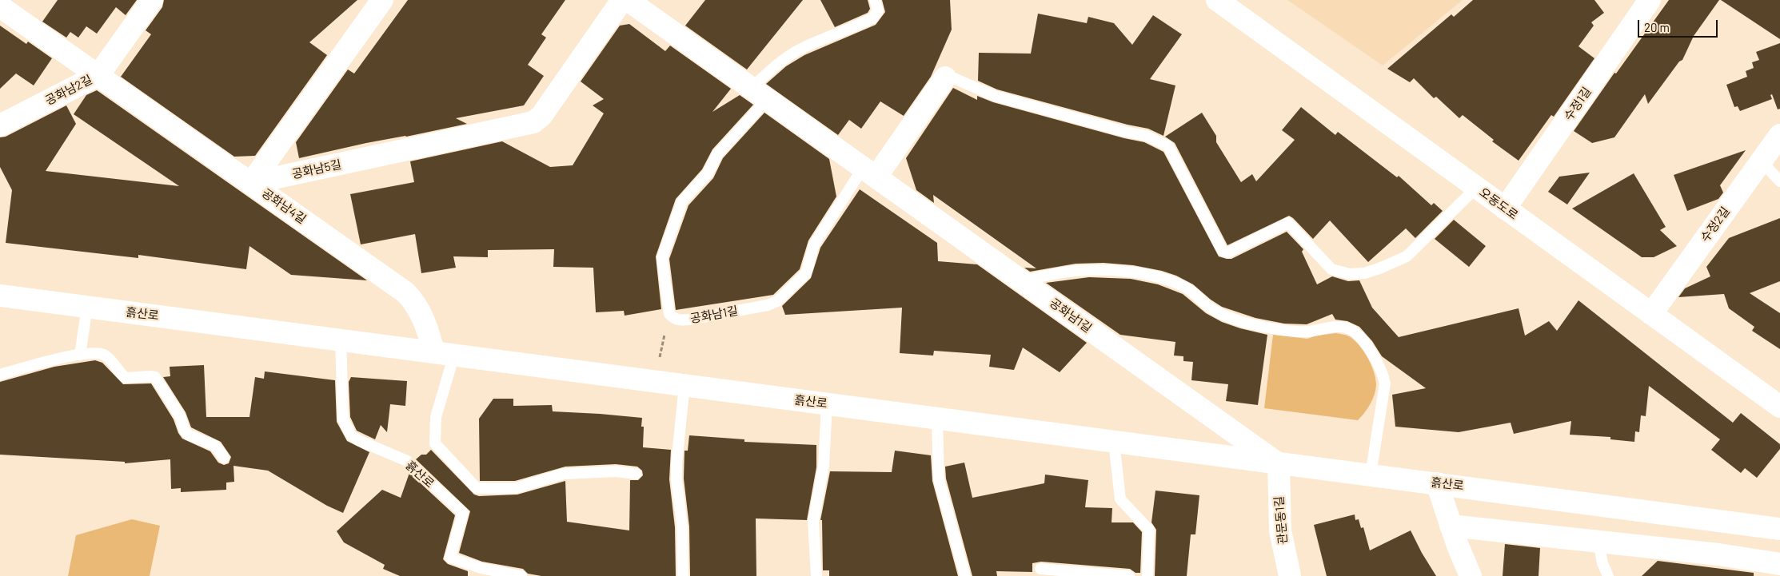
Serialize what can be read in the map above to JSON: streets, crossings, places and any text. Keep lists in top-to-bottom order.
{
  "streets": {
    "street": [
      "공화남2길",
      "수정1길",
      "공화남5길",
      "오동도로",
      "공화남4길",
      "수정2길",
      "흙산로",
      "공화남1길",
      "관문동1길"
    ]
  },
  "crossings": [
    ["수정1길", "오동도로"],
    ["공화남5길", "공화남4길"],
    ["오동도로", "수정2길"],
    ["공화남4길", "흙산로"],
    ["흙산로", "공화남1길"],
    ["흙산로", "관문동1길"],
    ["공화남1길", "관문동1길"]
  ],
  "scale_bar": "20 m"
}
